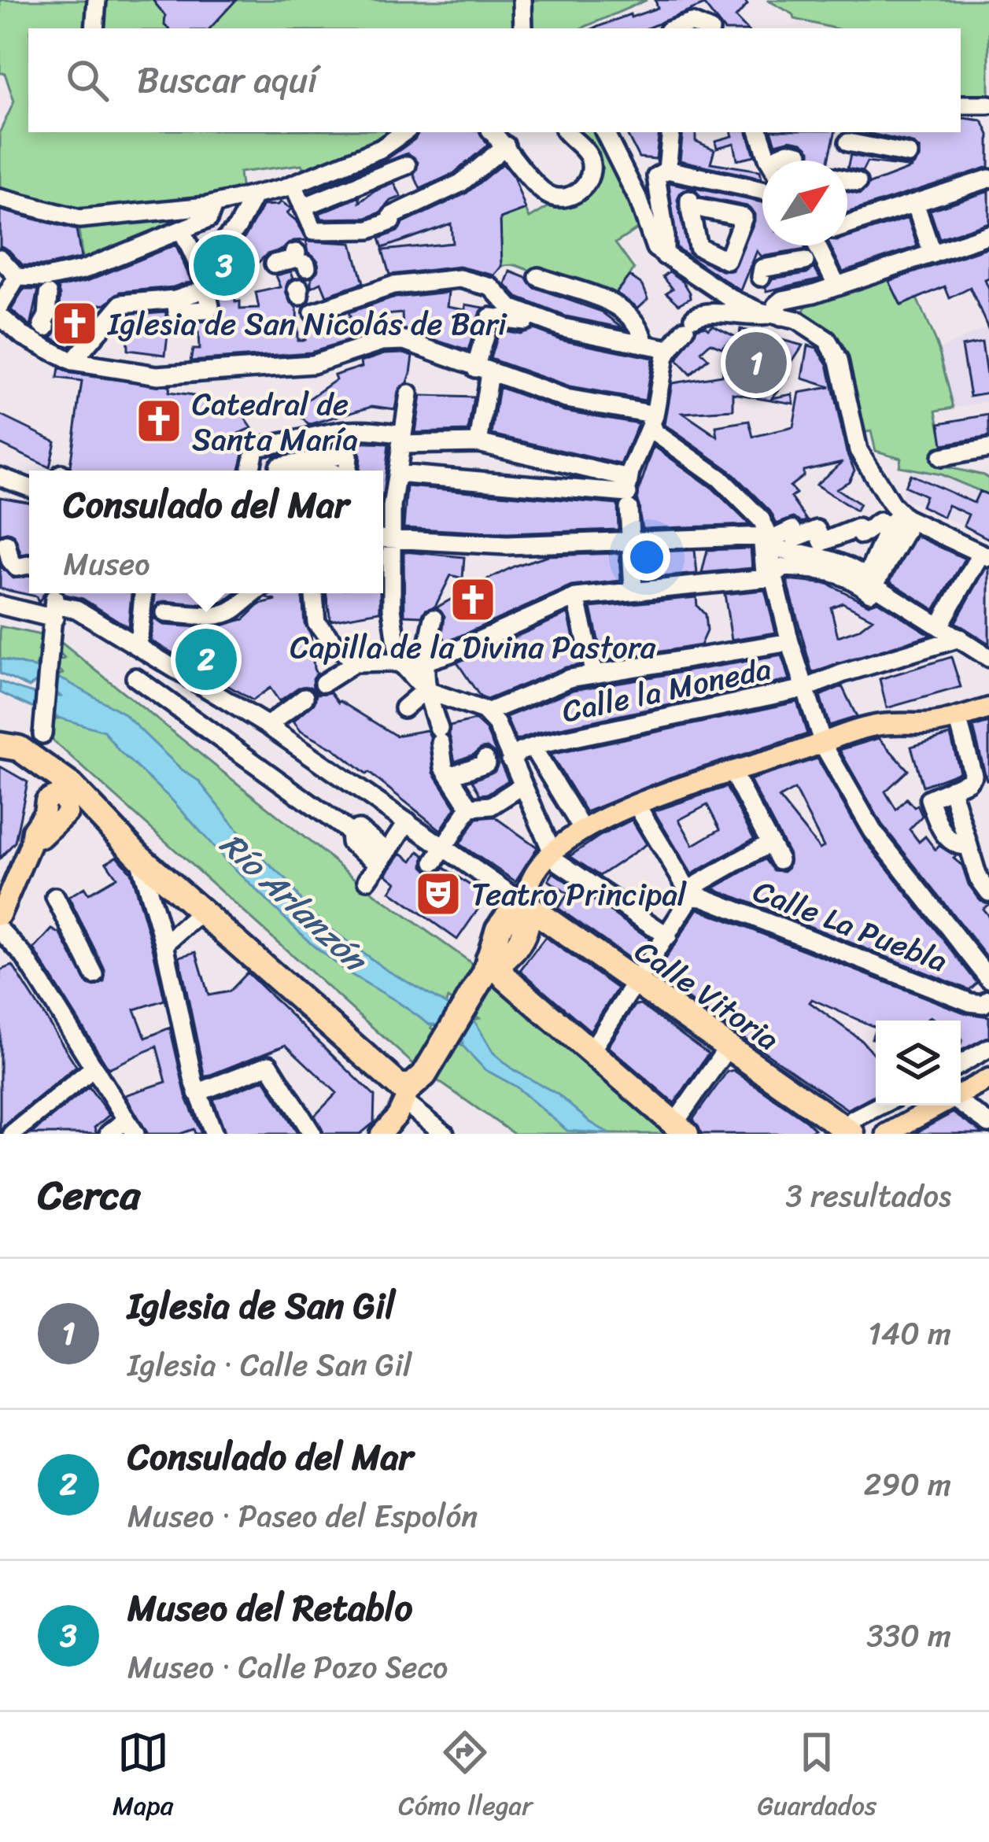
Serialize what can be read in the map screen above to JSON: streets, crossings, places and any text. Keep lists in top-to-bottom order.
{
  "streets": {
    "highway": ["Calle Vitoria"],
    "street": ["Calle la Moneda", "Calle La Puebla"]
  },
  "water": ["Río Arlanzón"],
  "places": {
    "church": ["Iglesia de San Nicolás de Bari", "Catedral de Santa María", "Capilla de la Divina Pastora"],
    "theatre": ["Teatro Principal"]
  },
  "north": "top right",
  "page": {
    "search": "Buscar aquí",
    "pins": ["3", "1", "2"],
    "popup": ["Consulado del Mar", "Museo"],
    "heading": ["Cerca", "3 resultados"],
    "list": [
      {
        "mark": "1",
        "name": "Iglesia de San Gil",
        "note": "Iglesia · Calle San Gil",
        "value": "140 m"
      },
      {
        "mark": "2",
        "name": "Consulado del Mar",
        "note": "Museo · Paseo del Espolón",
        "value": "290 m"
      },
      {
        "mark": "3",
        "name": "Museo del Retablo",
        "note": "Museo · Calle Pozo Seco",
        "value": "330 m"
      }
    ],
    "nav": ["Mapa", "Cómo llegar", "Guardados"]
  }
}
